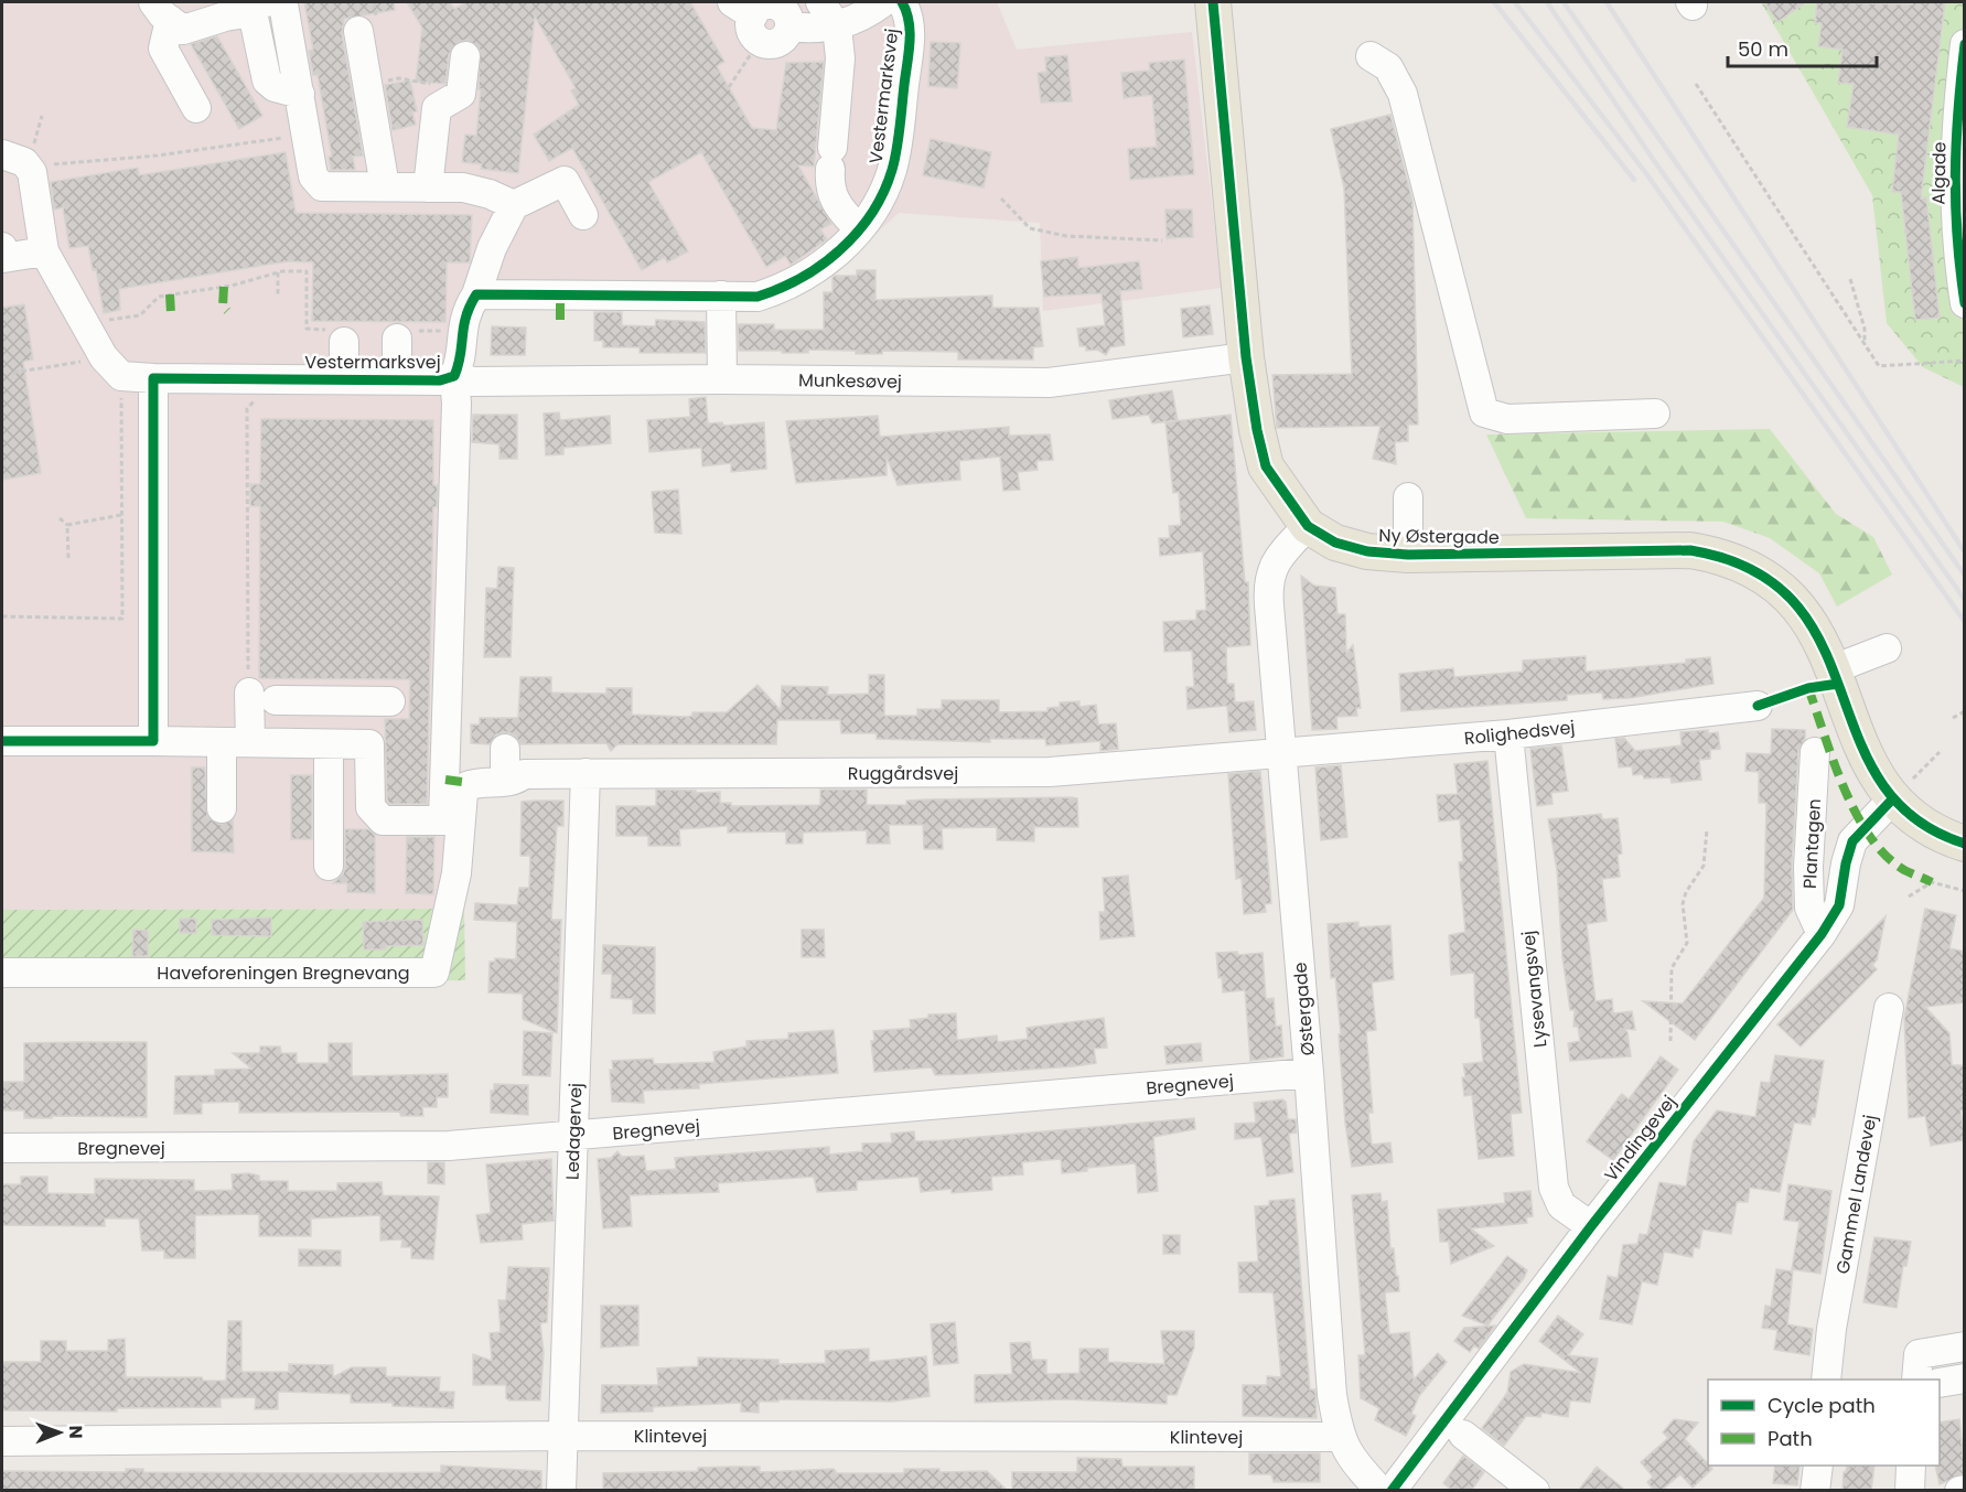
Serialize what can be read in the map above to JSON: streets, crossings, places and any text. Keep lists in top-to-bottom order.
{
  "streets": {
    "main road": ["Ny Østergade"],
    "street": [
      "Vestermarksvej",
      "Algade",
      "Munkesøvej",
      "Rolighedsvej",
      "Ruggårdsvej",
      "Plantagen",
      "Haveforeningen Bregnevang",
      "Lysevangsvej",
      "Østergade",
      "Bregnevej",
      "Ledagervej",
      "Vindingevej",
      "Gammel Landevej",
      "Klintevej"
    ]
  },
  "crossings": [
    ["Vestermarksvej", "Munkesøvej"],
    ["Munkesøvej", "Ny Østergade"],
    ["Ny Østergade", "Østergade"],
    ["Ny Østergade", "Vindingevej"],
    ["Rolighedsvej", "Ruggårdsvej"],
    ["Rolighedsvej", "Lysevangsvej"],
    ["Rolighedsvej", "Østergade"],
    ["Ruggårdsvej", "Haveforeningen Bregnevang"],
    ["Ruggårdsvej", "Østergade"],
    ["Ruggårdsvej", "Ledagervej"],
    ["Plantagen", "Vindingevej"],
    ["Lysevangsvej", "Vindingevej"],
    ["Østergade", "Bregnevej"],
    ["Østergade", "Klintevej"],
    ["Bregnevej", "Ledagervej"],
    ["Ledagervej", "Klintevej"]
  ],
  "legend": ["Cycle path", "Path"],
  "scale_bar": "50 m",
  "north": "right"
}
